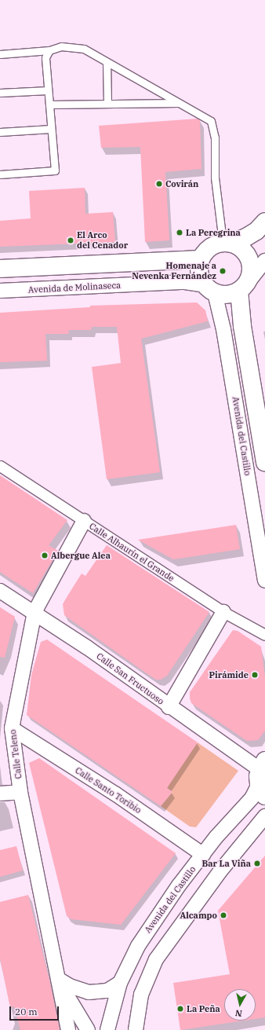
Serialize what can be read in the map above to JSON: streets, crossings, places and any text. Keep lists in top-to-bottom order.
{
  "streets": {
    "main road": ["Avenida del Castillo"],
    "street": [
      "Avenida de Molinaseca",
      "Calle Alhaurín el Grande",
      "Calle San Fructuoso",
      "Calle Teleno",
      "Calle Santo Toribio"
    ]
  },
  "crossings": [
    ["Avenida de Molinaseca", "Avenida del Castillo"],
    ["Avenida del Castillo", "Calle San Fructuoso"],
    ["Avenida del Castillo", "Calle Santo Toribio"],
    ["Calle Alhaurín el Grande", "Calle Teleno"],
    ["Calle San Fructuoso", "Calle Teleno"],
    ["Calle Teleno", "Calle Santo Toribio"]
  ],
  "places": [
    "Covirán",
    "La Peregrina",
    "El Arco del Cenador",
    "Homenaje a Nevenka Fernández",
    "Albergue Alea",
    "Pirámide",
    "Bar La Viña",
    "Alcampo",
    "La Peña"
  ],
  "scale_bar": "20 m",
  "north": "bottom"
}
